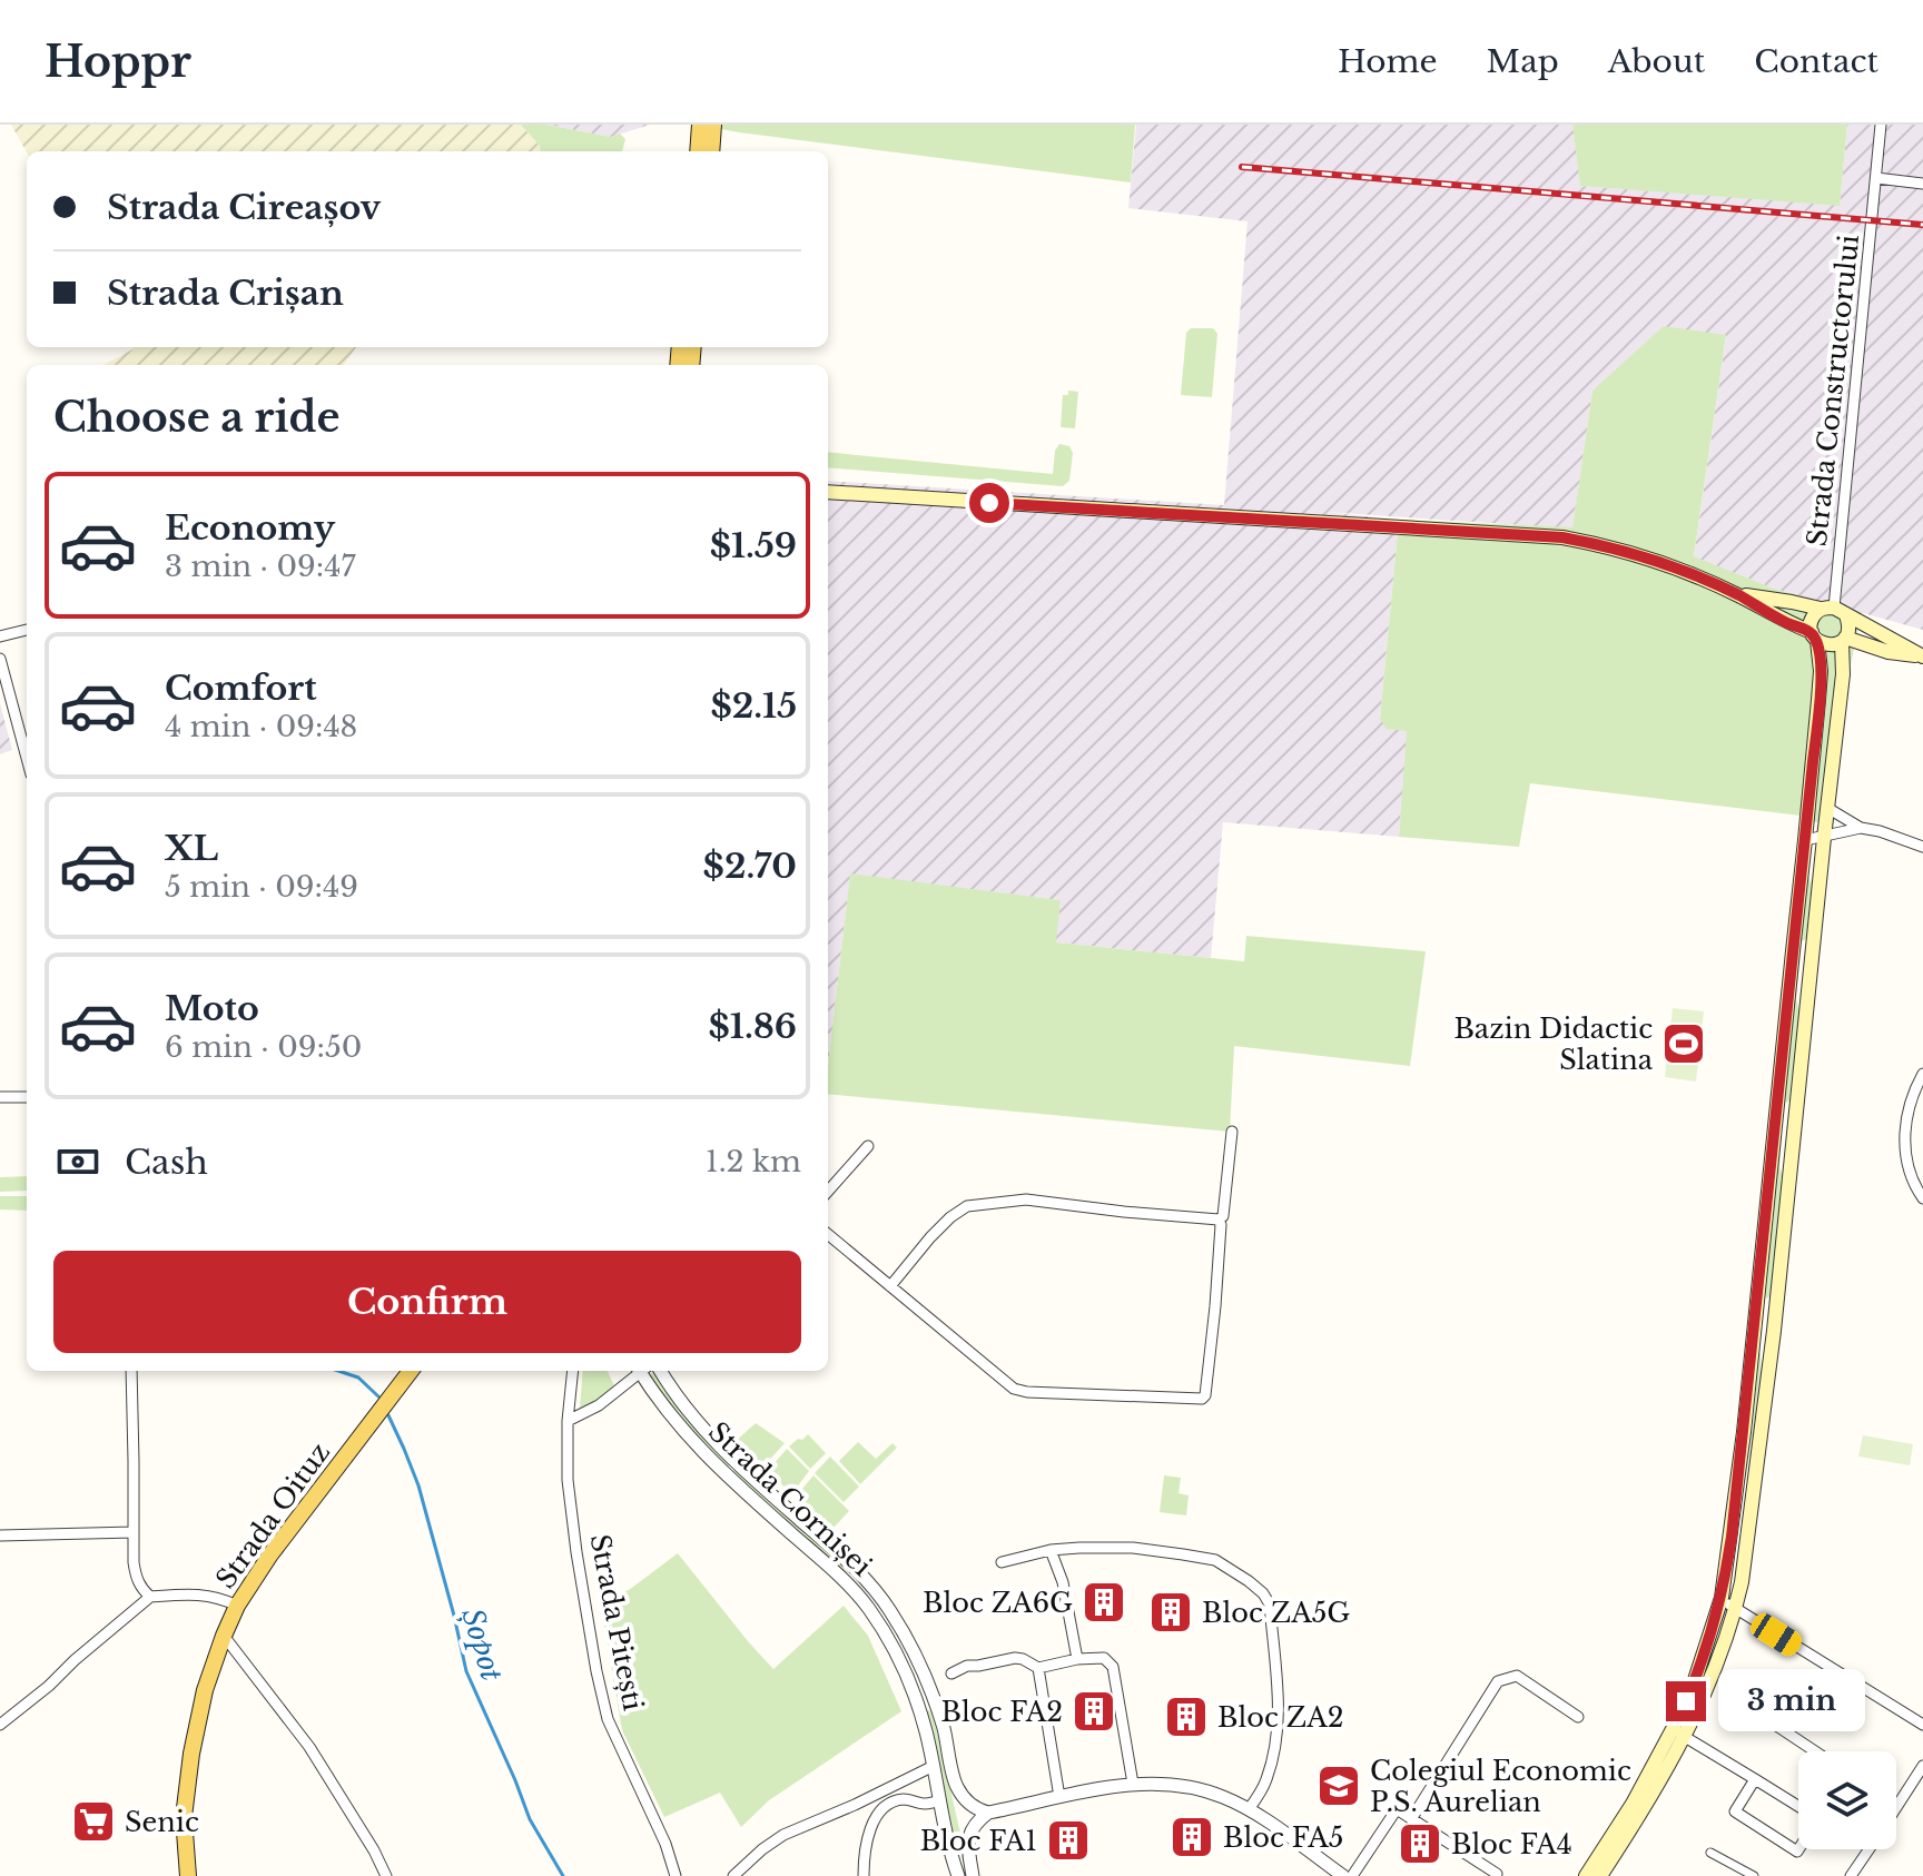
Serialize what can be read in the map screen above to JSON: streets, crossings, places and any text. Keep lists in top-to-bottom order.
{
  "streets": {
    "main road": ["Strada Oituz"],
    "street": ["Strada Constructorului", "Strada Cornișei", "Strada Pitești"]
  },
  "water": ["Șopot"],
  "places": {
    "sports": ["Bazin Didactic Slatina"],
    "building": [
      "Bloc ZA6G",
      "Bloc ZA5G",
      "Bloc FA2",
      "Bloc ZA2",
      "Bloc FA5",
      "Bloc FA1",
      "Bloc FA4"
    ],
    "school or university": ["Colegiul Economic P.S. Aurelian"],
    "supermarket": ["Senic"]
  },
  "page": {
    "header": "Hoppr",
    "nav": [
      "Home",
      "Map",
      "About",
      "Contact"
    ],
    "banner": ["Strada Cireașov", "Strada Crișan"],
    "heading": "Choose a ride",
    "list": [
      {
        "name": "Economy",
        "note": "3 min · 09:47",
        "value": "$1.59"
      },
      {
        "name": "Comfort",
        "note": "4 min · 09:48",
        "value": "$2.15"
      },
      {
        "name": "XL",
        "note": "5 min · 09:49",
        "value": "$2.70"
      },
      {
        "name": "Moto",
        "note": "6 min · 09:50",
        "value": "$1.86"
      }
    ],
    "pay": ["Cash", "1.2 km"],
    "buttons": "Confirm",
    "bubble": "3 min"
  }
}
